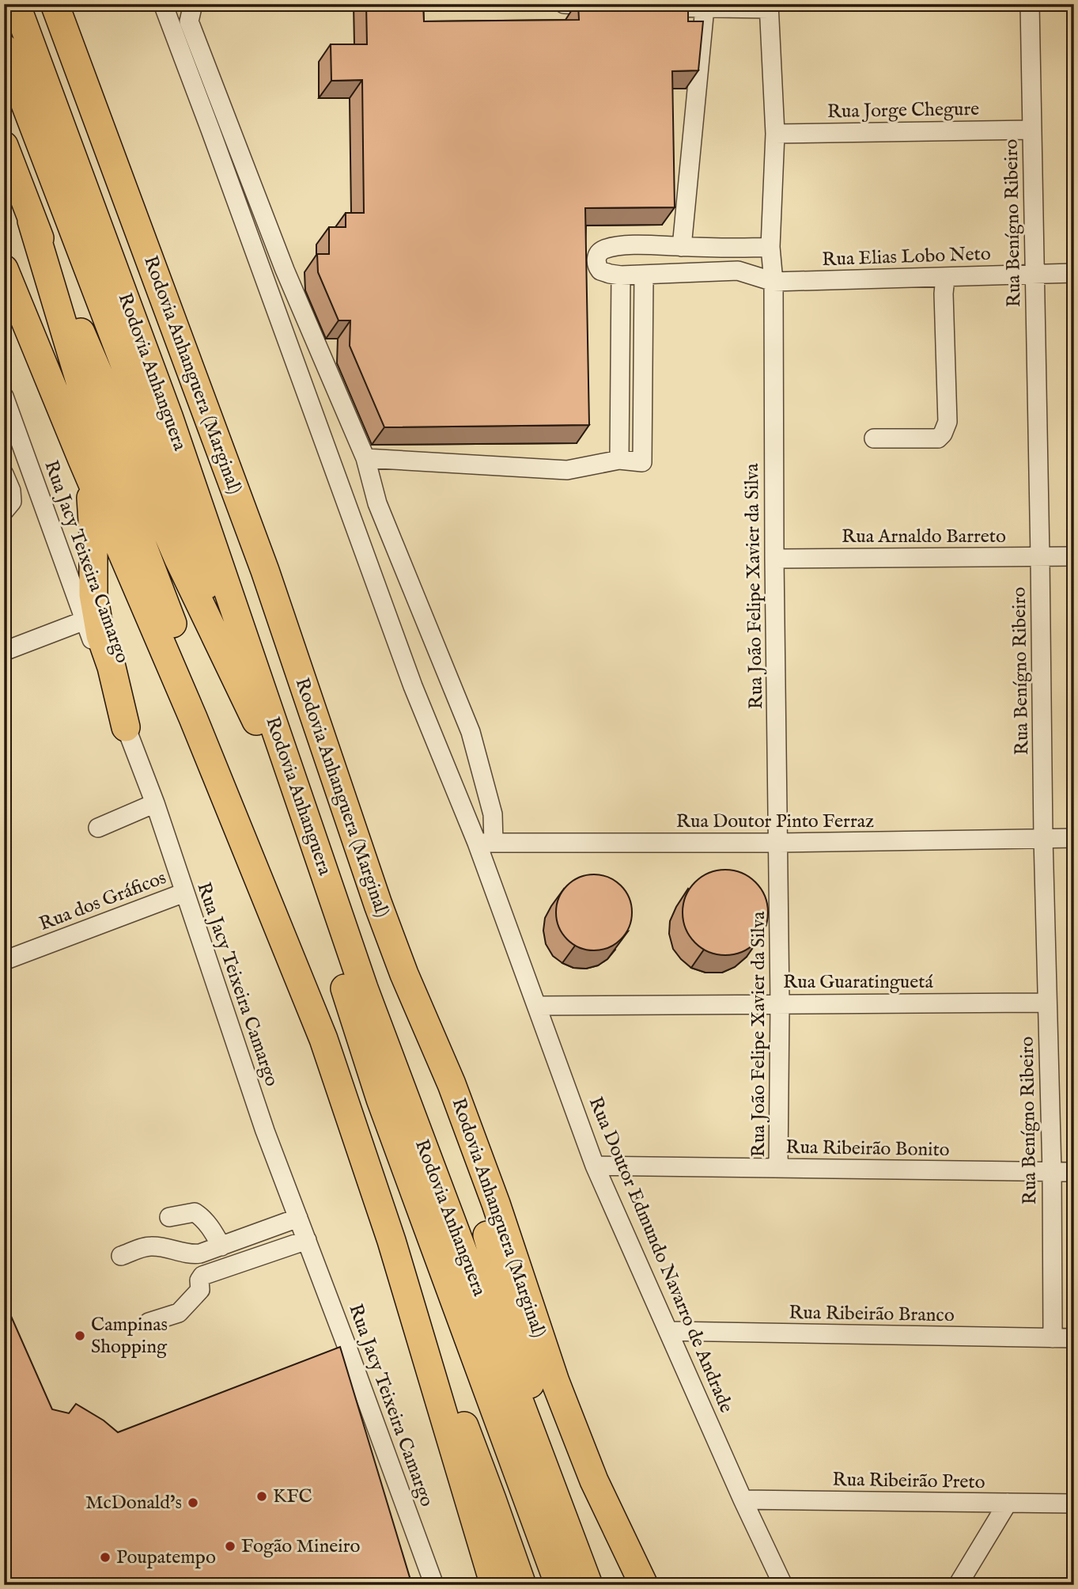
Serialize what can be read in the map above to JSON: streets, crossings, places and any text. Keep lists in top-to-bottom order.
{
  "streets": {
    "highway": ["Rodovia Anhanguera", "Rodovia Anhanguera (Marginal)"],
    "street": [
      "Rua Jorge Chegure",
      "Rua Benígno Ribeiro",
      "Rua Elias Lobo Neto",
      "Rua Arnaldo Barreto",
      "Rua Jacy Teixeira Camargo",
      "Rua João Felipe Xavier da Silva",
      "Rua Doutor Pinto Ferraz",
      "Rua dos Gráficos",
      "Rua Guaratinguetá",
      "Rua Ribeirão Bonito",
      "Rua Doutor Edmundo Navarro de Andrade",
      "Rua Ribeirão Branco",
      "Rua Ribeirão Preto"
    ]
  },
  "crossings": [
    ["Rua Jorge Chegure", "Rua Benígno Ribeiro"],
    ["Rua Jorge Chegure", "Rua João Felipe Xavier da Silva"],
    ["Rua Benígno Ribeiro", "Rua Elias Lobo Neto"],
    ["Rua Benígno Ribeiro", "Rua Arnaldo Barreto"],
    ["Rua Benígno Ribeiro", "Rua Doutor Pinto Ferraz"],
    ["Rua Benígno Ribeiro", "Rua Guaratinguetá"],
    ["Rua Benígno Ribeiro", "Rua Ribeirão Bonito"],
    ["Rua Benígno Ribeiro", "Rua Ribeirão Branco"],
    ["Rua Elias Lobo Neto", "Rua João Felipe Xavier da Silva"],
    ["Rua Arnaldo Barreto", "Rua João Felipe Xavier da Silva"],
    ["Rua Jacy Teixeira Camargo", "Rua dos Gráficos"],
    ["Rua João Felipe Xavier da Silva", "Rua Doutor Pinto Ferraz"],
    ["Rua João Felipe Xavier da Silva", "Rua Guaratinguetá"],
    ["Rua João Felipe Xavier da Silva", "Rua Ribeirão Bonito"],
    ["Rua Doutor Pinto Ferraz", "Rua Doutor Edmundo Navarro de Andrade"],
    ["Rua Guaratinguetá", "Rua Doutor Edmundo Navarro de Andrade"],
    ["Rua Ribeirão Bonito", "Rua Doutor Edmundo Navarro de Andrade"],
    ["Rua Doutor Edmundo Navarro de Andrade", "Rua Ribeirão Branco"],
    ["Rua Doutor Edmundo Navarro de Andrade", "Rua Ribeirão Preto"]
  ],
  "places": [
    "Campinas Shopping",
    "KFC",
    "McDonald's",
    "Fogão Mineiro",
    "Poupatempo"
  ]
}
